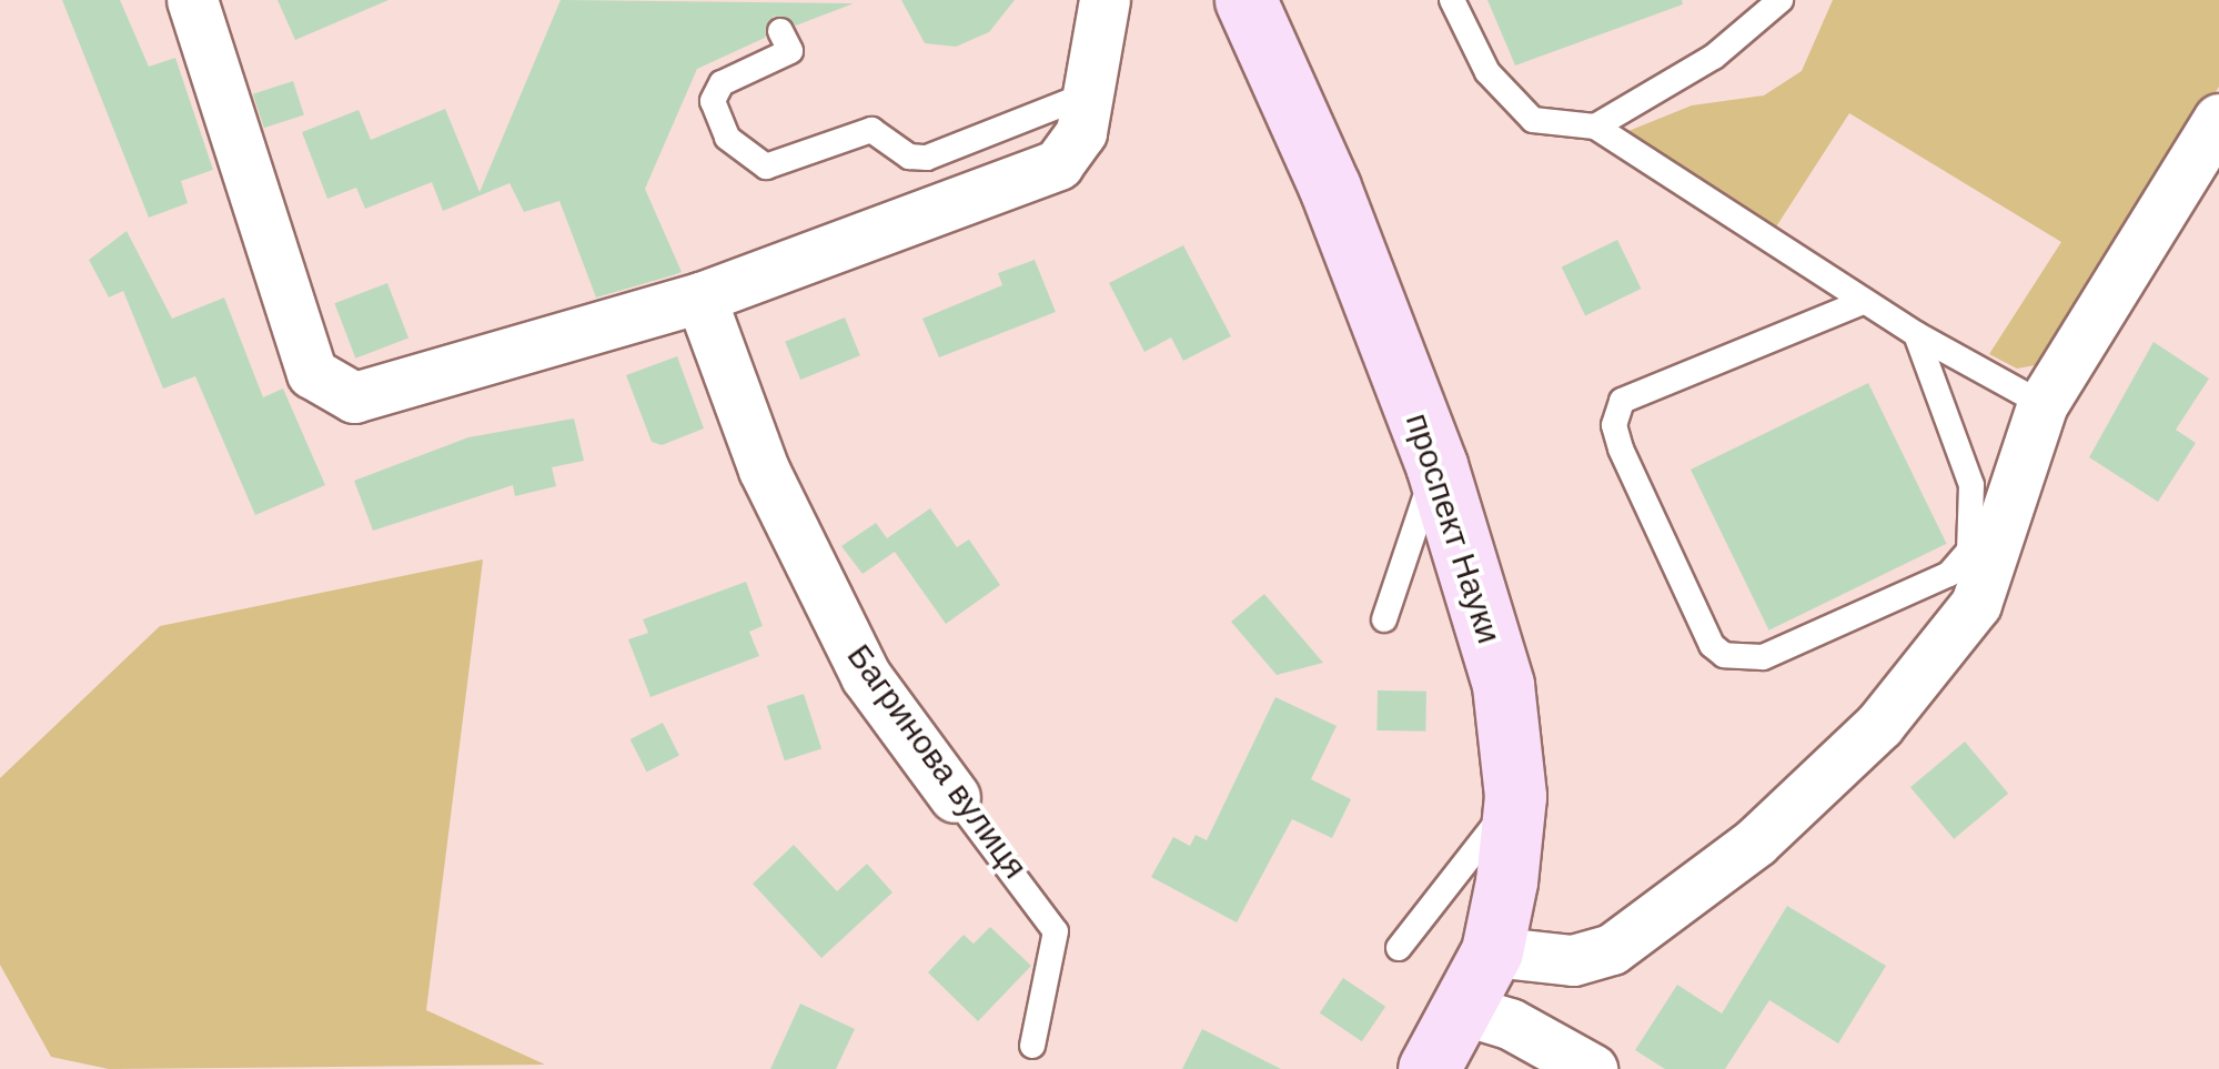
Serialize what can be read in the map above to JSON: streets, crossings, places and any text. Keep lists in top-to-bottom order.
{
  "streets": {
    "main road": ["проспект Науки"],
    "street": ["Багринова вулиця"]
  }
}
